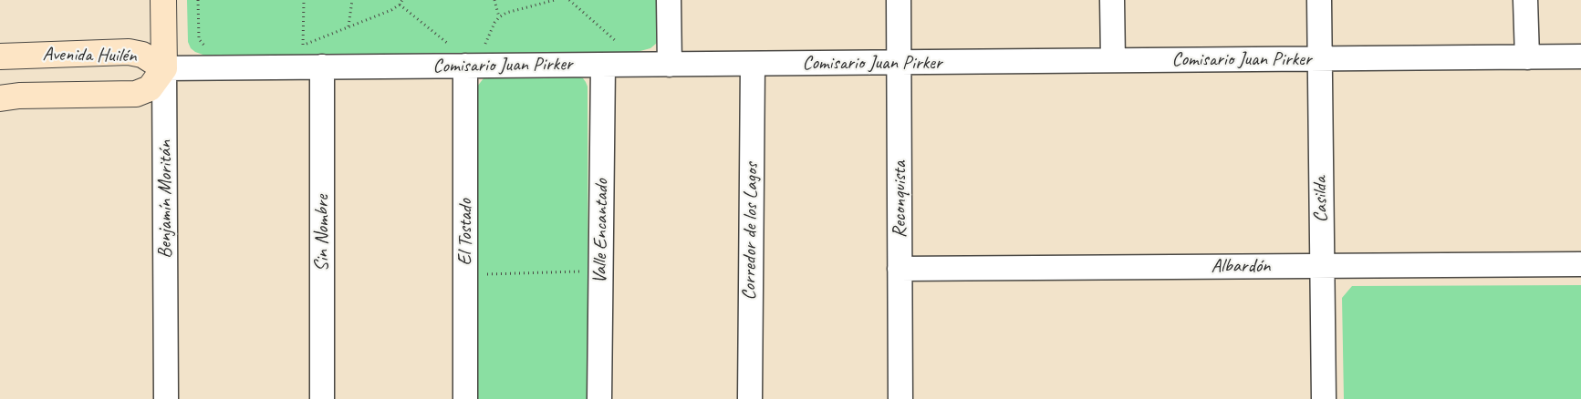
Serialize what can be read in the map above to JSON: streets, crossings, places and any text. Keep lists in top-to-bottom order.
{
  "streets": {
    "street": [
      "Avenida Huilén",
      "Comisario Juan Pirker",
      "Benjamín Moritán",
      "Reconquista",
      "Casilda",
      "Valle Encantado",
      "Corredor de los Lagos",
      "El Tostado",
      "Sin Nombre",
      "Albardón"
    ]
  },
  "crossings": [
    ["Avenida Huilén", "Comisario Juan Pirker"],
    ["Avenida Huilén", "Benjamín Moritán"],
    ["Comisario Juan Pirker", "Benjamín Moritán"],
    ["Comisario Juan Pirker", "Reconquista"],
    ["Comisario Juan Pirker", "Casilda"],
    ["Comisario Juan Pirker", "Valle Encantado"],
    ["Comisario Juan Pirker", "Corredor de los Lagos"],
    ["Comisario Juan Pirker", "El Tostado"],
    ["Comisario Juan Pirker", "Sin Nombre"],
    ["Reconquista", "Albardón"],
    ["Casilda", "Albardón"]
  ]
}
